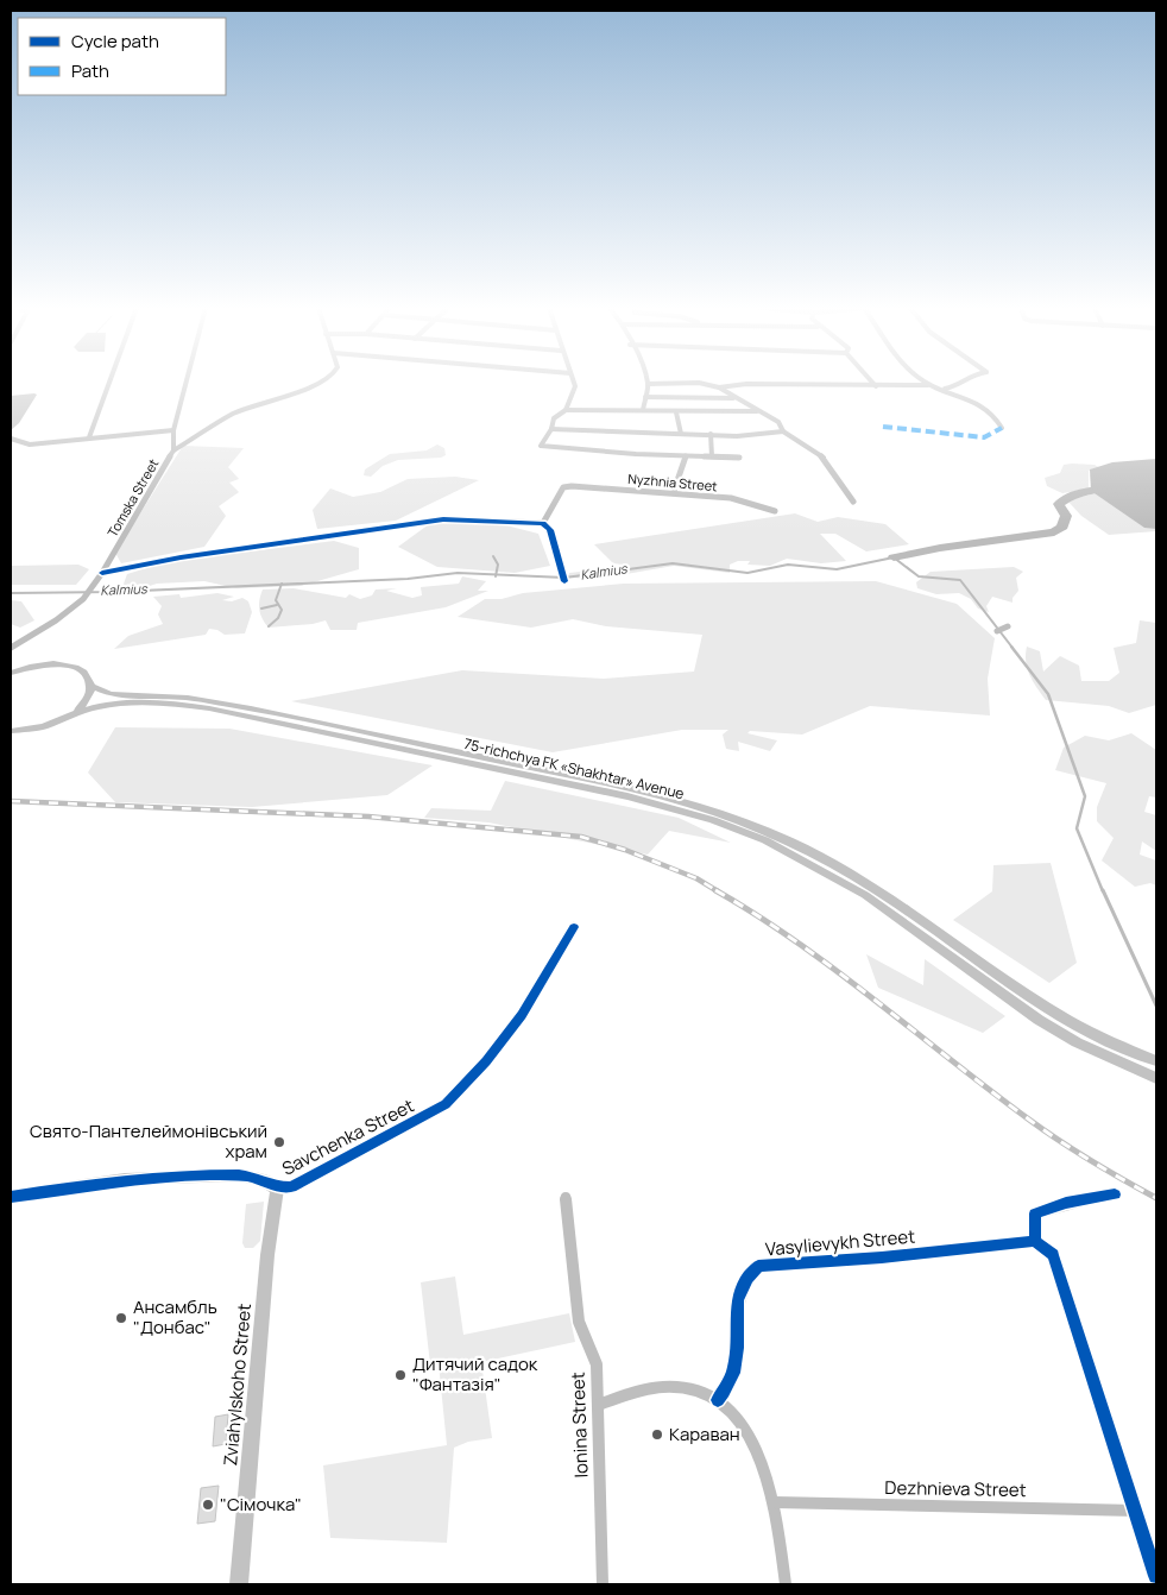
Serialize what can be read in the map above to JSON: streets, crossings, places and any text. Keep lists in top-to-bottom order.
{
  "streets": {
    "main road": ["75-richchya FK «Shakhtar» Avenue", "Savchenka Street", "Zviahylskoho Street"],
    "street": [
      "Nyzhnia Street",
      "Tomska Street",
      "Vasylievykh Street",
      "Ionina Street",
      "Dezhnieva Street"
    ]
  },
  "crossings": [
    ["Savchenka Street", "Zviahylskoho Street"]
  ],
  "water": ["Kalmius"],
  "places": [
    "Свято-Пантелеймонівський храм",
    "Ансамбль \"Донбас\"",
    "Дитячий садок \"Фантазія\"",
    "Караван",
    "\"Сімочка\""
  ],
  "legend": ["Cycle path", "Path"]
}
